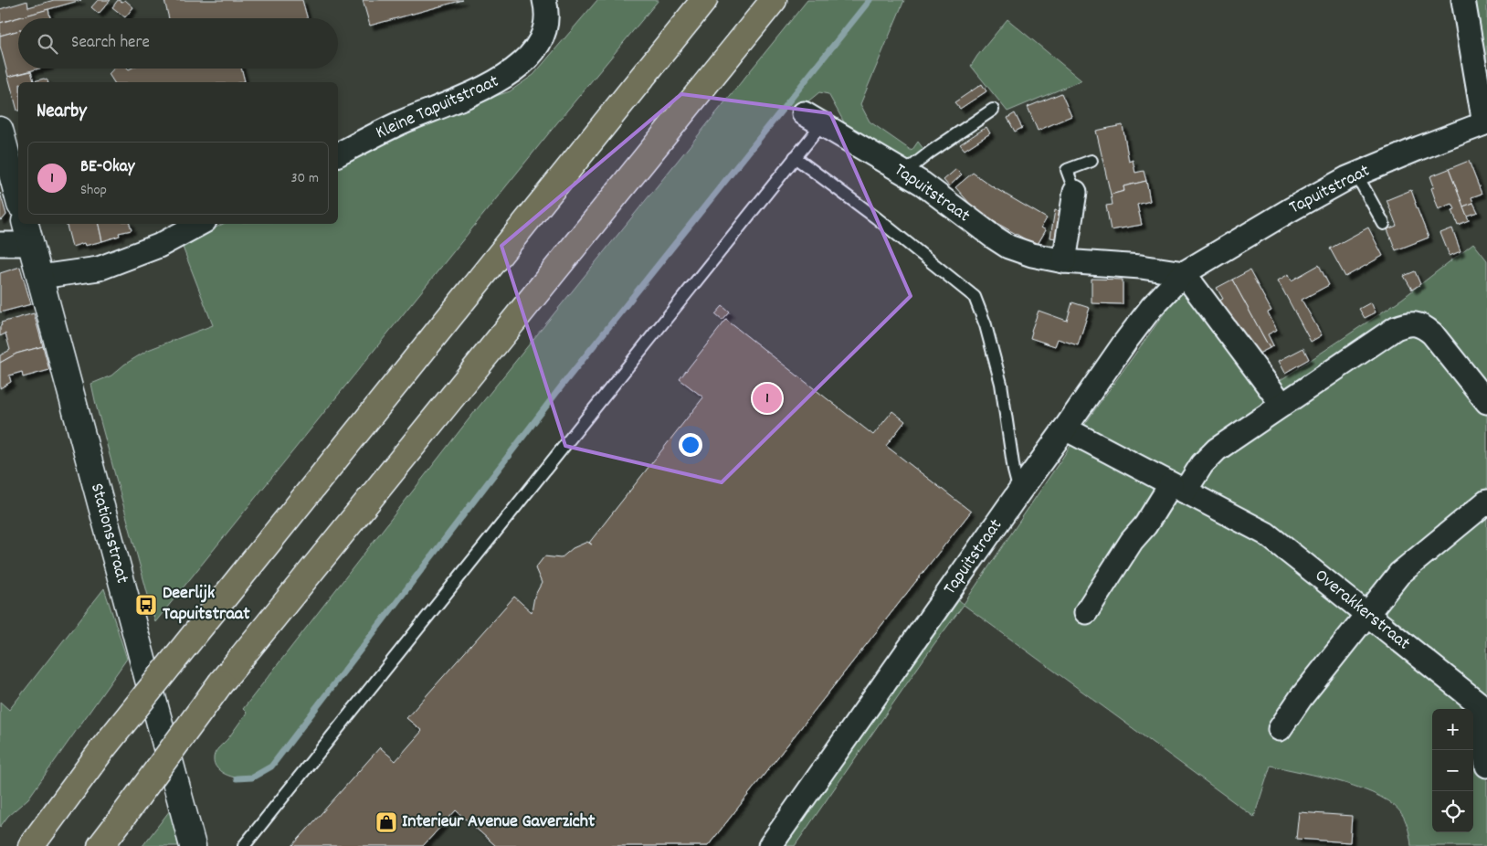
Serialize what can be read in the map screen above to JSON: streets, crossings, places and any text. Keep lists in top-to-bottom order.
{
  "streets": {
    "street": [
      "Kleine Tapuitstraat",
      "Tapuitstraat",
      "Stationsstraat",
      "Overakkerstraat"
    ]
  },
  "crossings": [
    ["Tapuitstraat", "Overakkerstraat"]
  ],
  "places": {
    "bus stop": ["Deerlijk Tapuitstraat"],
    "shop": ["Interieur Avenue Gaverzicht"]
  },
  "page": {
    "search": "Search here",
    "heading": "Nearby",
    "list": [
      {
        "mark": "1",
        "name": "BE-Okay",
        "note": "Shop",
        "value": "30 m"
      }
    ],
    "pins": "1",
    "map_buttons": ["+", "−"]
  }
}
